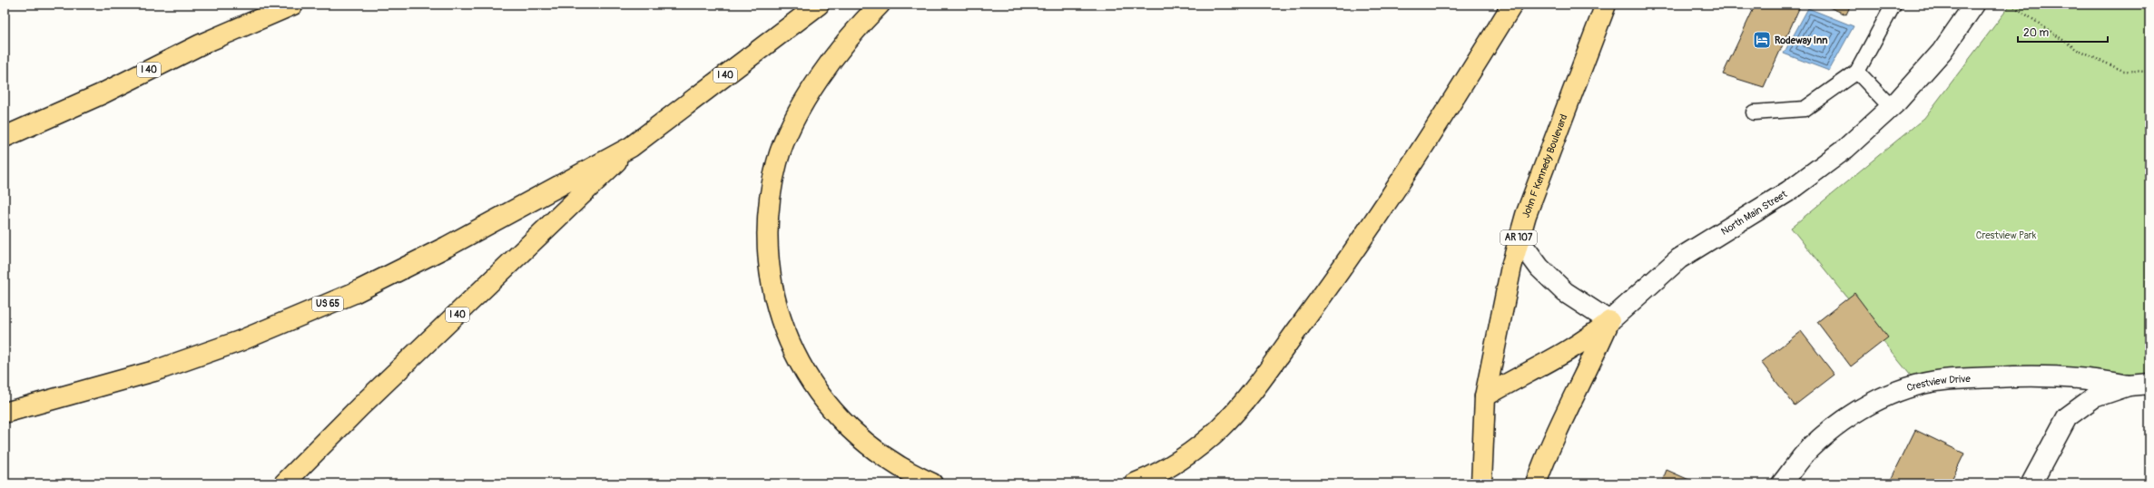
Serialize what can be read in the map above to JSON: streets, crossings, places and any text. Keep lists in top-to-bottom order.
{
  "streets": {
    "main road": [
      "I 40",
      "John F Kennedy Boulevard",
      "North Main Street",
      "AR 107",
      "US 65",
      "Crestview Drive"
    ]
  },
  "crossings": [
    ["I 40", "US 65"]
  ],
  "parks": ["Crestview Park"],
  "places": {
    "hotel": ["Rodeway Inn"]
  },
  "scale_bar": "20 m"
}
